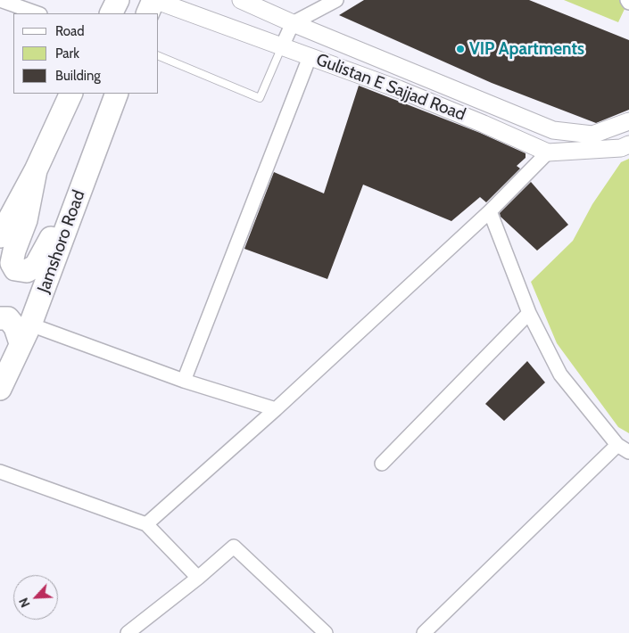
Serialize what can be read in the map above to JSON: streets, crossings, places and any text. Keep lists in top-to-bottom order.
{
  "streets": {
    "highway": ["Jamshoro Road"],
    "street": ["Gulistan E Sajjad Road"]
  },
  "places": ["VIP Apartments"],
  "legend": ["Road", "Park", "Building"],
  "north": "bottom left"
}
